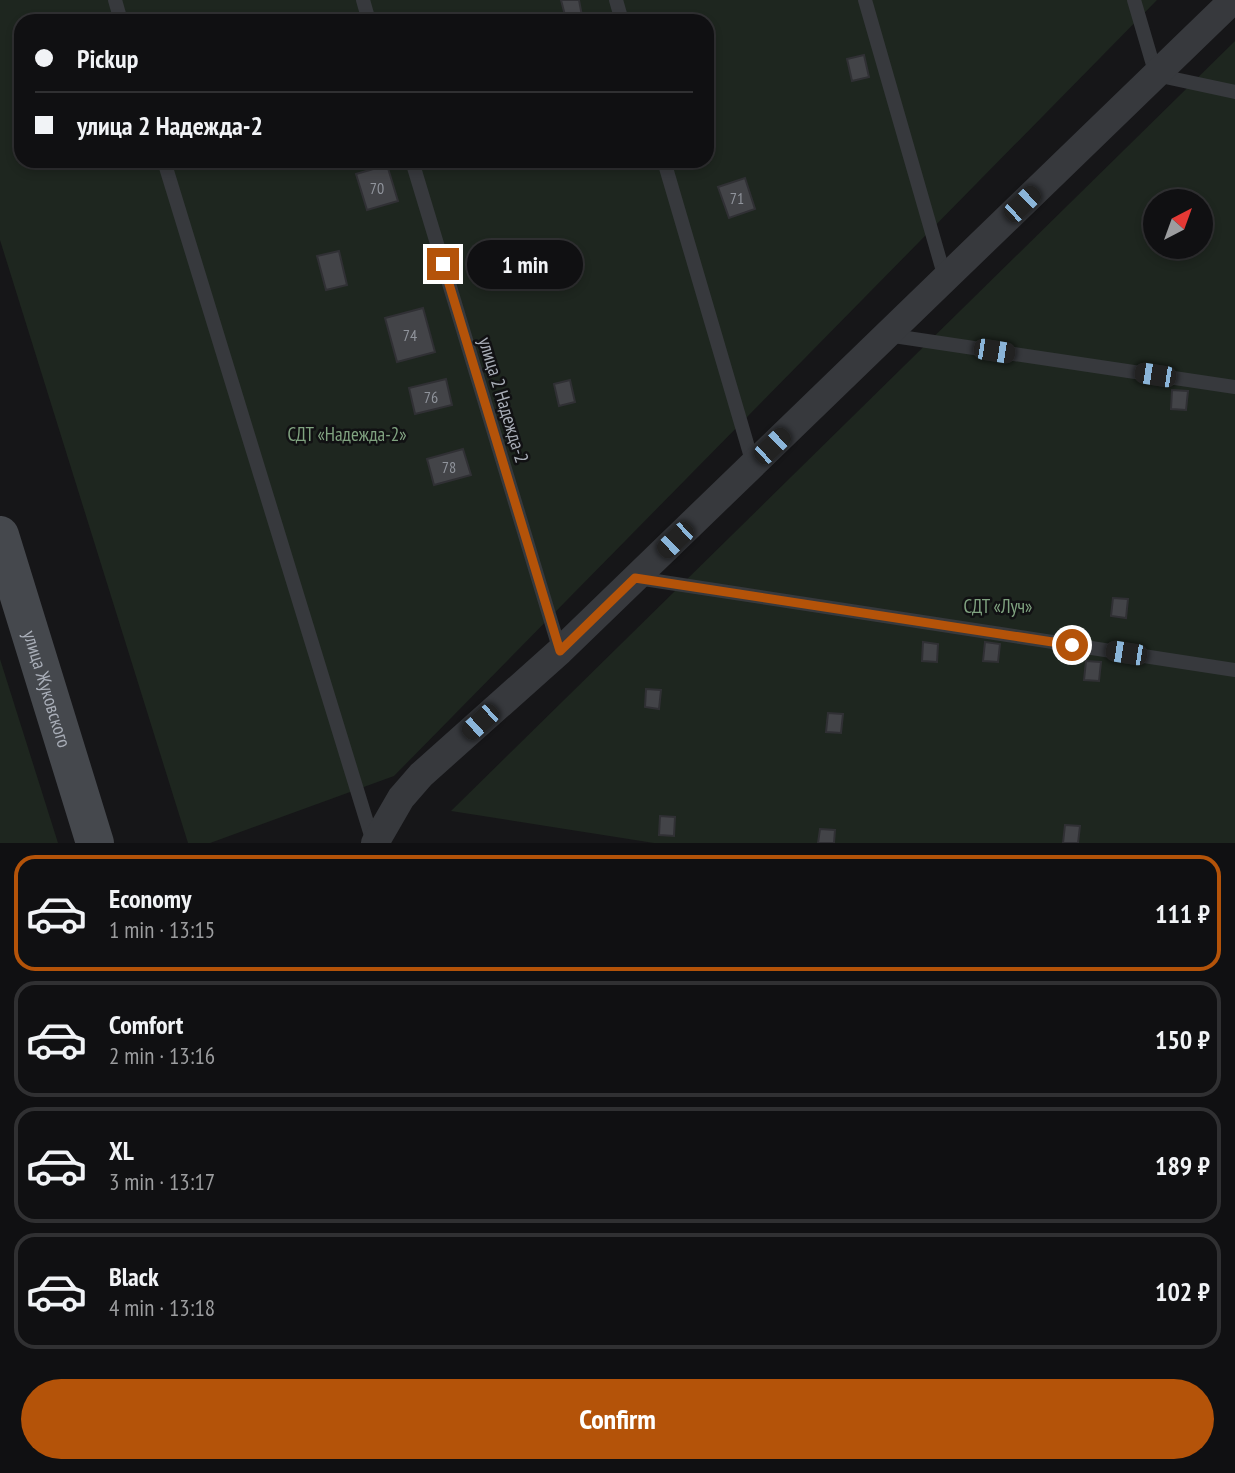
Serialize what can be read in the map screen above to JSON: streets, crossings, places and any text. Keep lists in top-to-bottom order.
{
  "streets": {
    "main road": ["улица Жуковского"],
    "lane": ["улица 2 Надежда-2"]
  },
  "parks": ["СДТ «Надежда-2»", "СДТ «Луч»"],
  "house_numbers": [
    "70",
    "71",
    "74",
    "76",
    "78"
  ],
  "north": "top right",
  "page": {
    "banner": ["Pickup", "улица 2 Надежда-2"],
    "bubble": "1 min",
    "list": [
      {
        "name": "Economy",
        "note": "1 min · 13:15",
        "value": "111 ₽"
      },
      {
        "name": "Comfort",
        "note": "2 min · 13:16",
        "value": "150 ₽"
      },
      {
        "name": "XL",
        "note": "3 min · 13:17",
        "value": "189 ₽"
      },
      {
        "name": "Black",
        "note": "4 min · 13:18",
        "value": "102 ₽"
      }
    ],
    "buttons": "Confirm"
  }
}
